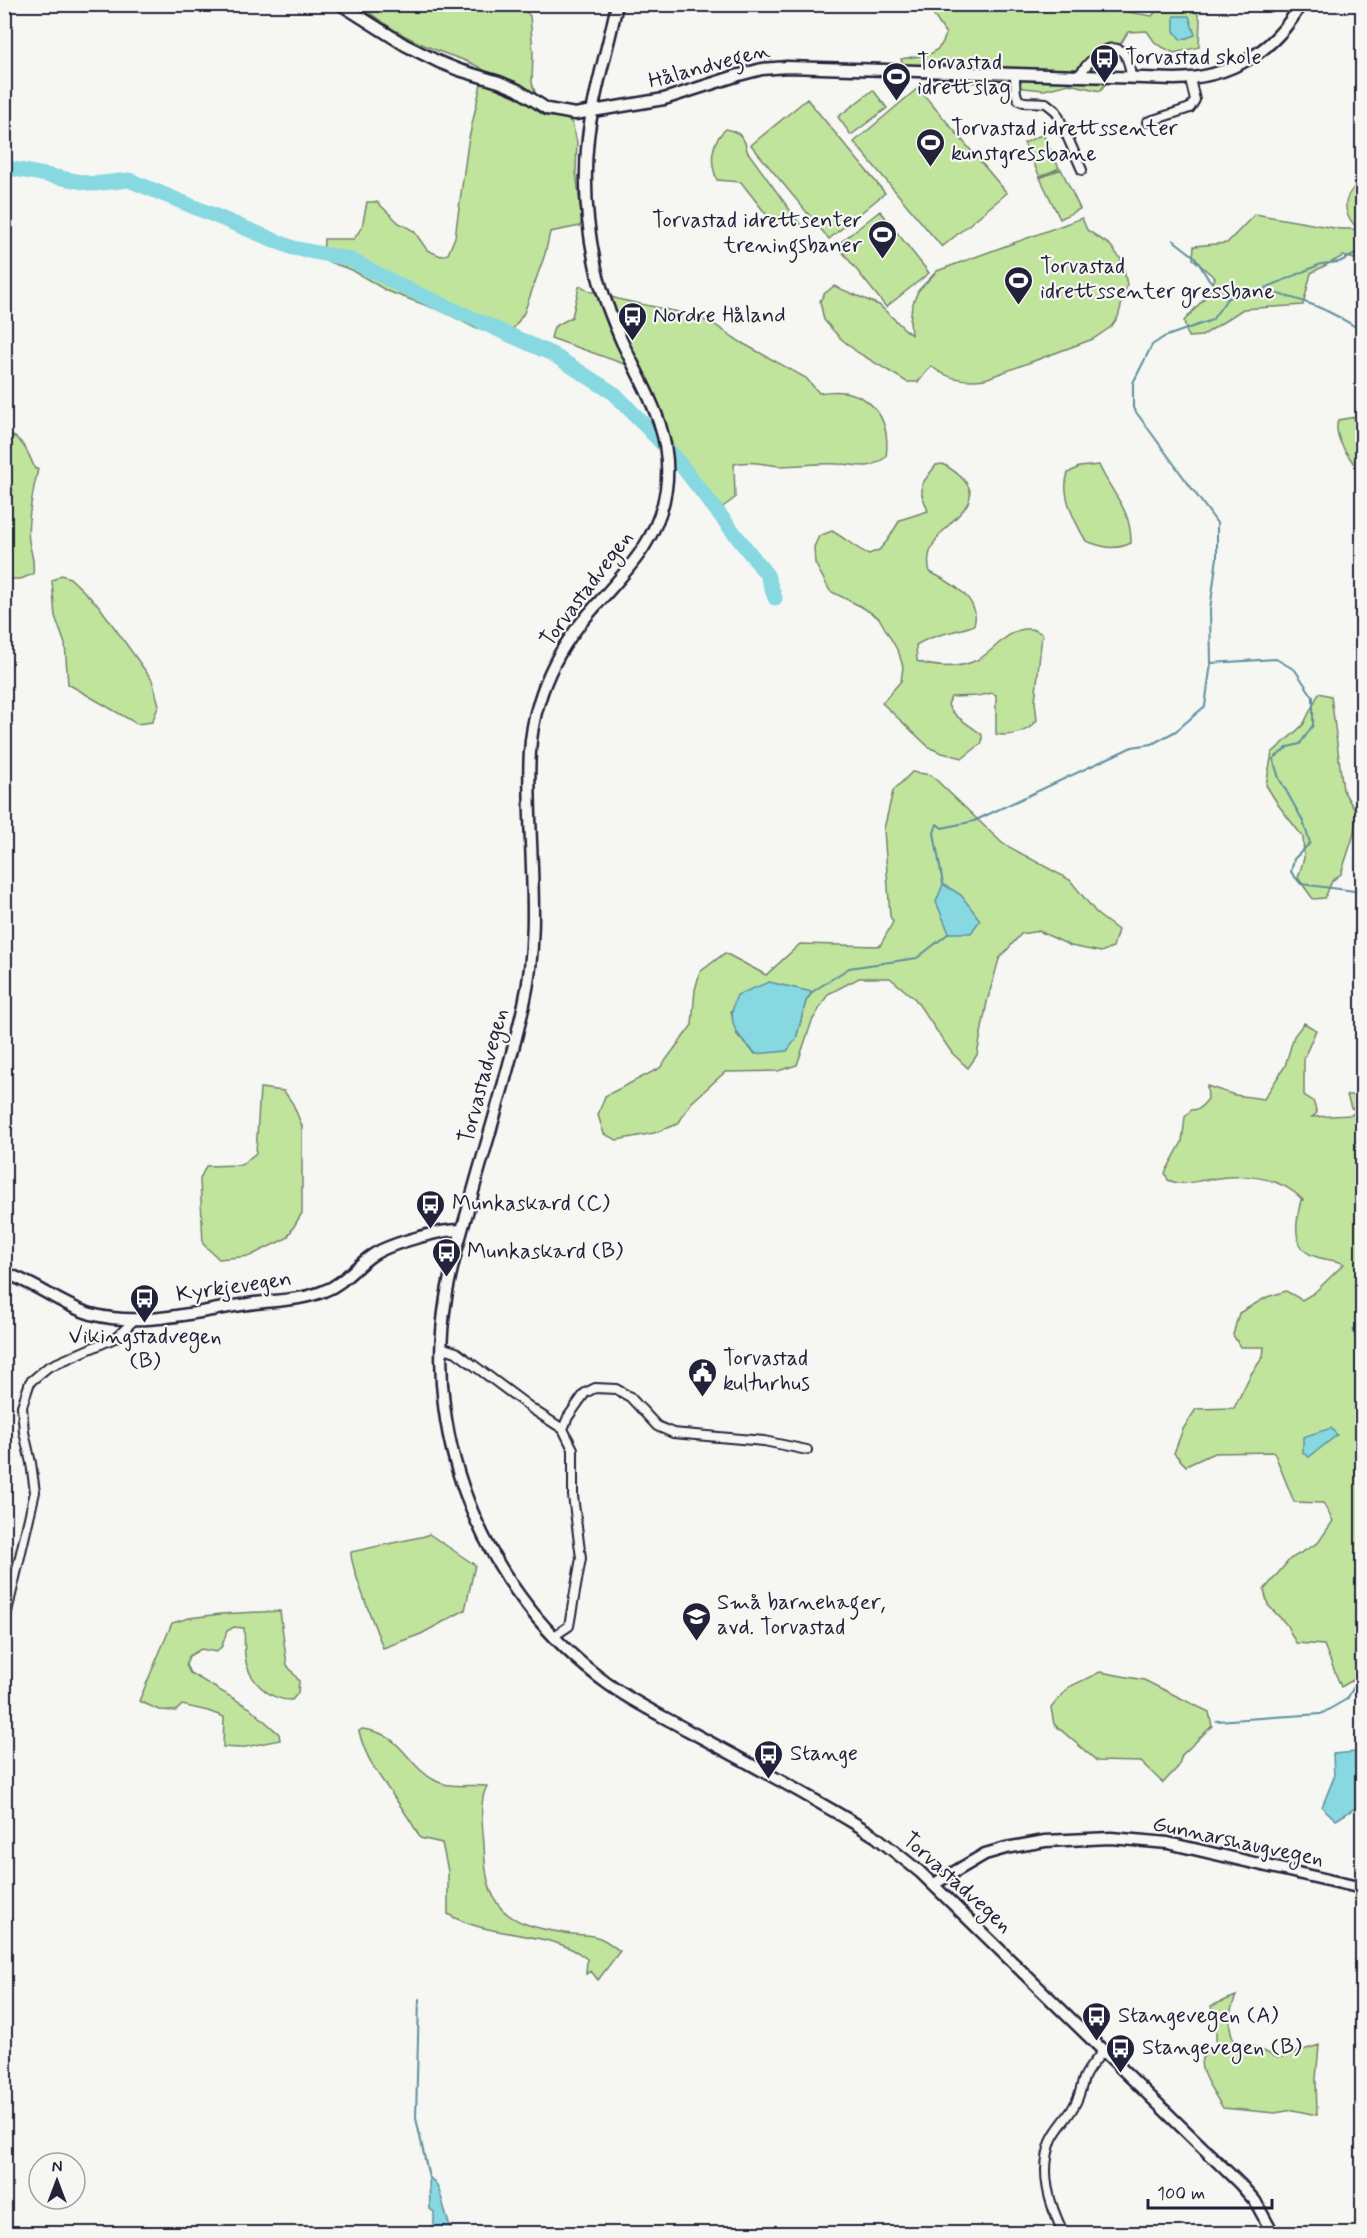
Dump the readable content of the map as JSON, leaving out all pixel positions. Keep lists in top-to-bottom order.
{
  "streets": {
    "main road": [
      "Hålandvegen",
      "Torvastadvegen",
      "Kyrkjevegen",
      "Gunnarshaugvegen"
    ]
  },
  "crossings": [
    ["Hålandvegen", "Torvastadvegen"],
    ["Torvastadvegen", "Kyrkjevegen"],
    ["Torvastadvegen", "Gunnarshaugvegen"]
  ],
  "places": {
    "bus stop": [
      "Torvastad skole",
      "Nordre Håland",
      "Munkaskard (C)",
      "Munkaskard (B)",
      "Vikingstadvegen (B)",
      "Stange",
      "Stangevegen (A)",
      "Stangevegen (B)"
    ],
    "sports": [
      "Torvastad idrettslag",
      "Torvastad idrettssenter kunstgressbane",
      "Torvastad idrettsenter treningsbaner",
      "Torvastad idrettssenter gressbane"
    ],
    "public building": ["Torvastad kulturhus"],
    "school or university": ["Små barnehager, avd. Torvastad"]
  },
  "scale_bar": "100 m",
  "north": "top"
}
